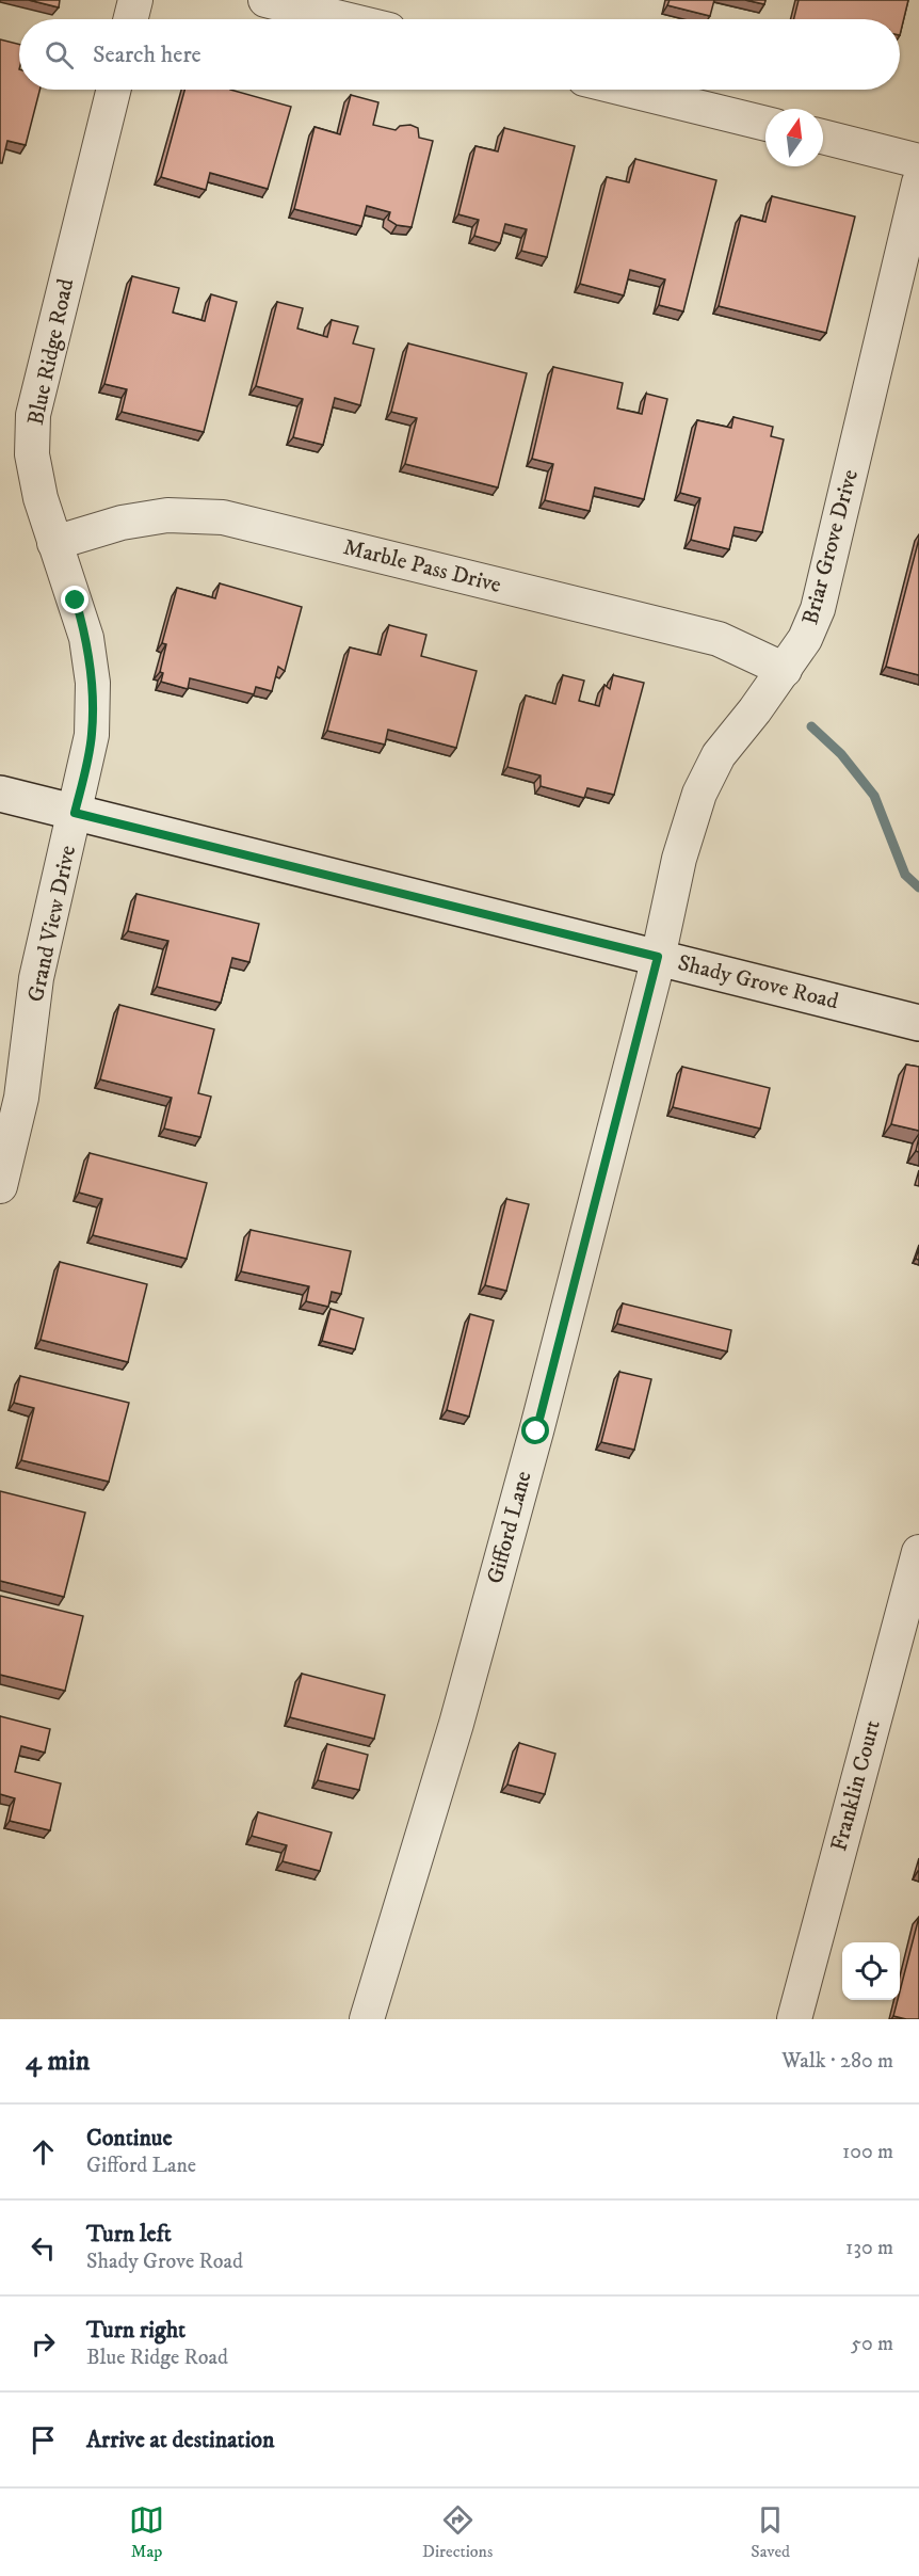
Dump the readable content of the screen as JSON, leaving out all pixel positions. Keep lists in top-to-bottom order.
{
  "streets": {
    "street": [
      "Blue Ridge Road",
      "Briar Grove Drive",
      "Marble Pass Drive",
      "Grand View Drive",
      "Shady Grove Road",
      "Gifford Lane",
      "Franklin Court"
    ]
  },
  "crossings": [
    ["Blue Ridge Road", "Marble Pass Drive"],
    ["Blue Ridge Road", "Grand View Drive"],
    ["Blue Ridge Road", "Shady Grove Road"],
    ["Briar Grove Drive", "Marble Pass Drive"],
    ["Briar Grove Drive", "Shady Grove Road"],
    ["Briar Grove Drive", "Gifford Lane"],
    ["Grand View Drive", "Shady Grove Road"],
    ["Shady Grove Road", "Gifford Lane"]
  ],
  "north": "top",
  "page": {
    "search": "Search here",
    "heading": ["4 min", "Walk · 280 m"],
    "list": [
      ["Continue", "Gifford Lane", "100 m"],
      ["Turn left", "Shady Grove Road", "130 m"],
      ["Turn right", "Blue Ridge Road", "50 m"],
      "Arrive at destination"
    ],
    "nav": ["Map", "Directions", "Saved"]
  }
}
